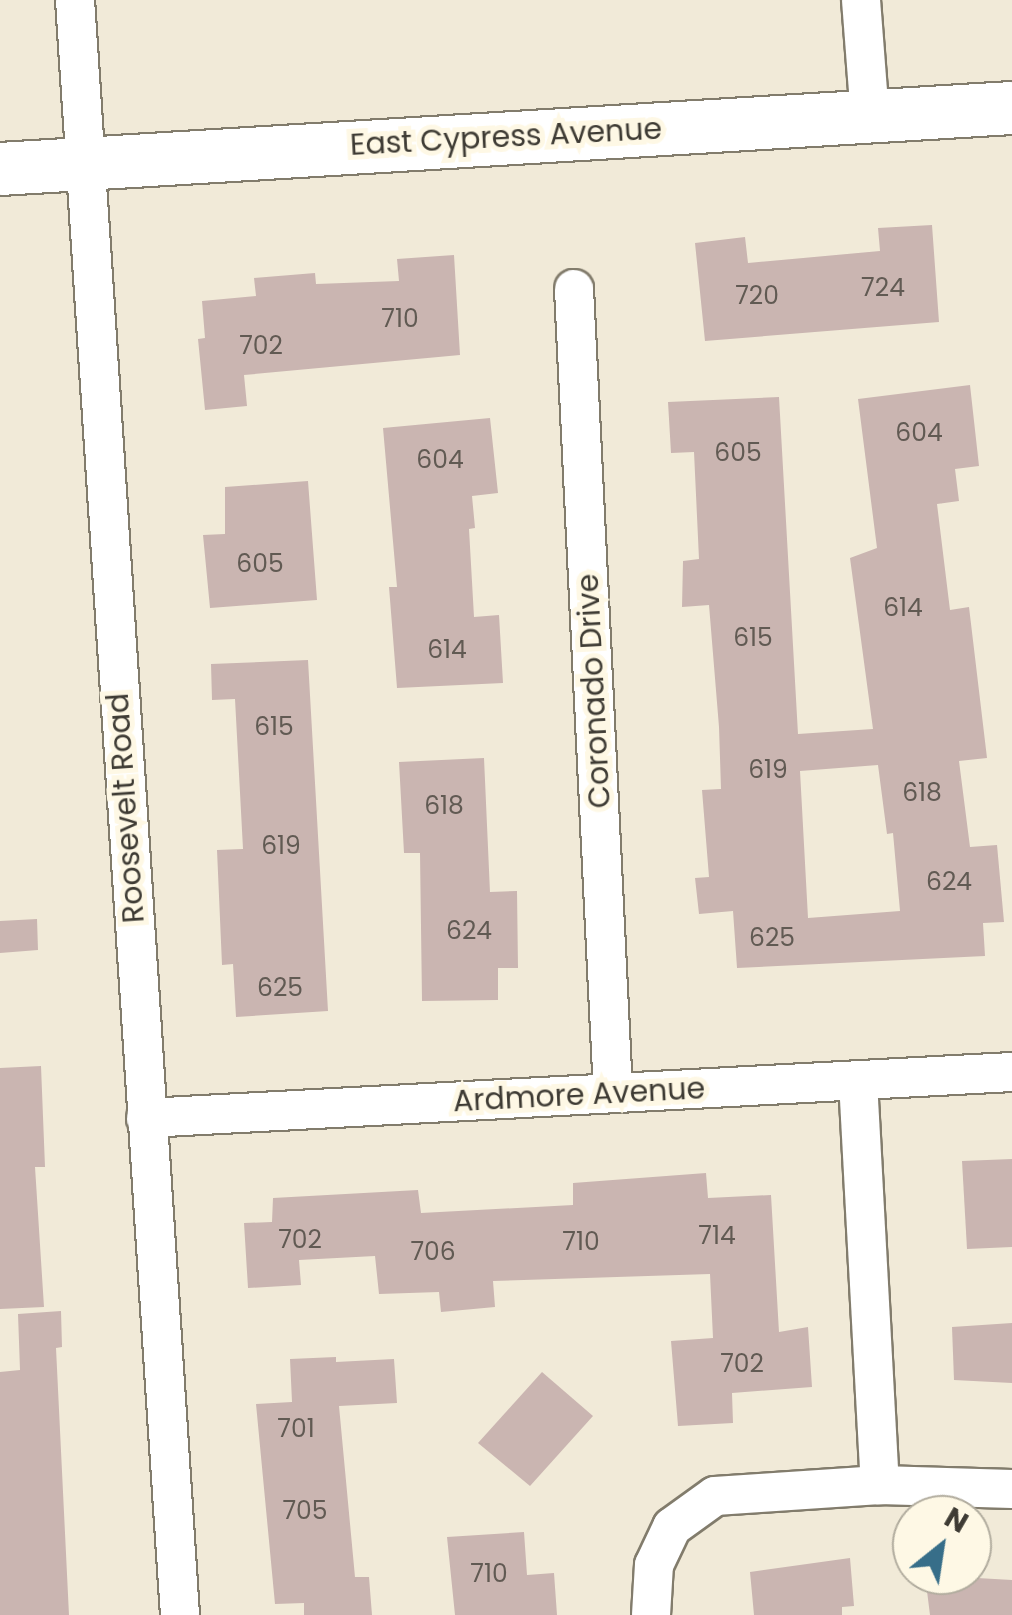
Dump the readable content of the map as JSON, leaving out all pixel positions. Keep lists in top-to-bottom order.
{
  "streets": {
    "main road": ["East Cypress Avenue"],
    "street": ["Coronado Drive", "Roosevelt Road", "Ardmore Avenue"]
  },
  "crossings": [
    ["East Cypress Avenue", "Roosevelt Road"],
    ["Coronado Drive", "Ardmore Avenue"],
    ["Roosevelt Road", "Ardmore Avenue"]
  ],
  "house_numbers": [
    "724",
    "720",
    "710",
    "702",
    "604",
    "605",
    "604",
    "605",
    "614",
    "615",
    "614",
    "615",
    "619",
    "618",
    "618",
    "619",
    "624",
    "624",
    "625",
    "625",
    "714",
    "702",
    "710",
    "706",
    "702",
    "701",
    "705",
    "710"
  ],
  "north": "top right"
}
